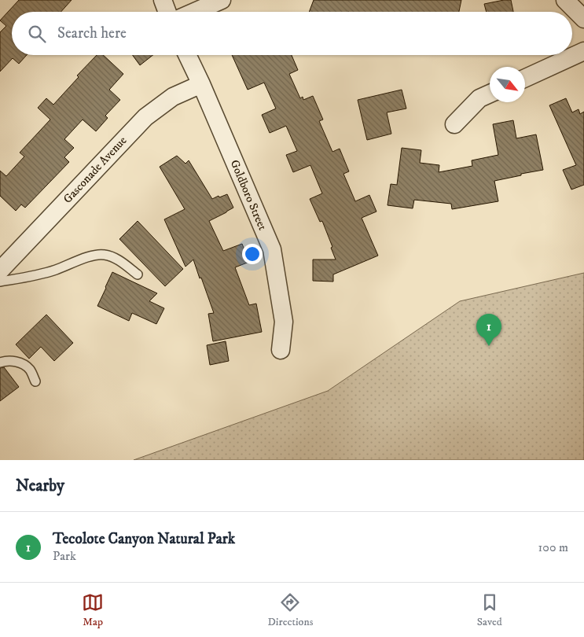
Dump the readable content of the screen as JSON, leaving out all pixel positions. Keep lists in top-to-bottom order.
{
  "streets": {
    "street": ["Gasconade Avenue", "Goldboro Street"]
  },
  "crossings": [
    ["Gasconade Avenue", "Goldboro Street"]
  ],
  "north": "bottom right",
  "page": {
    "search": "Search here",
    "pins": "1",
    "heading": "Nearby",
    "list": [
      {
        "mark": "1",
        "name": "Tecolote Canyon Natural Park",
        "note": "Park",
        "value": "100 m"
      }
    ],
    "nav": ["Map", "Directions", "Saved"]
  }
}
